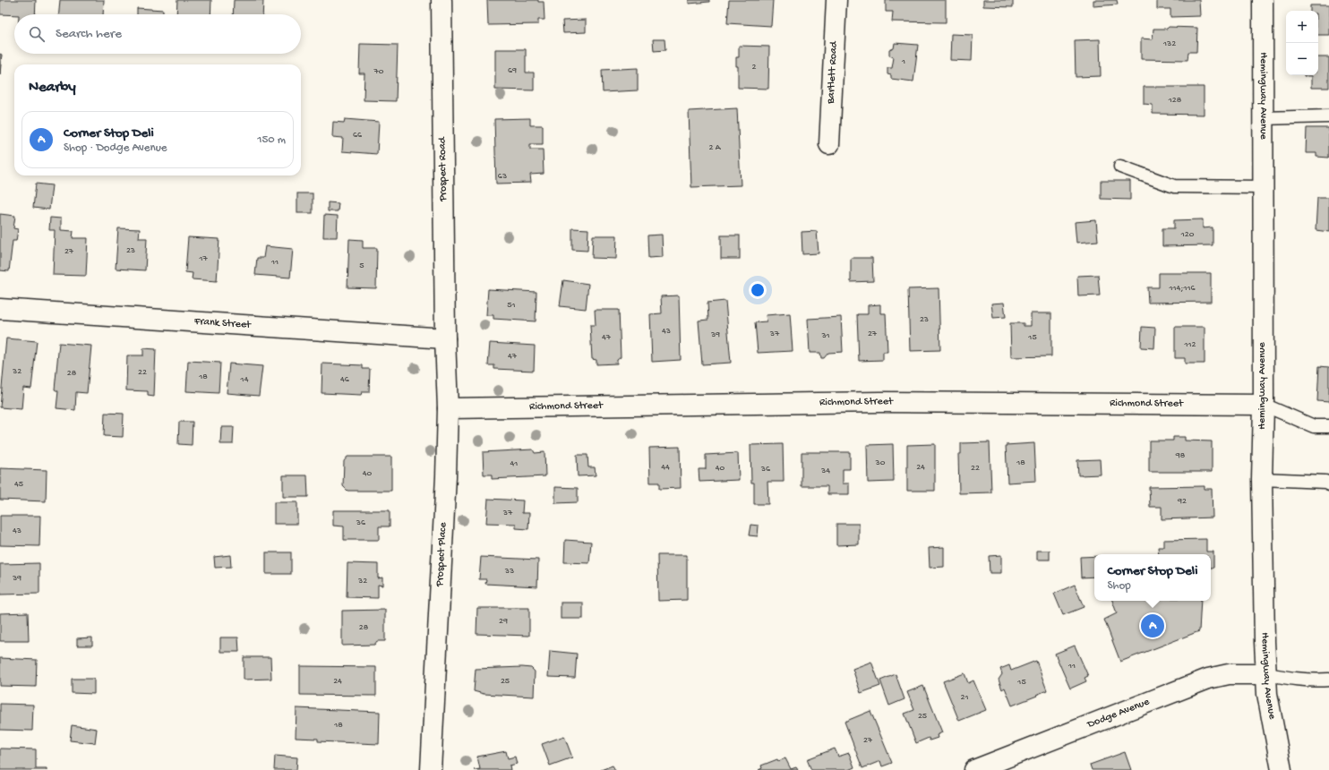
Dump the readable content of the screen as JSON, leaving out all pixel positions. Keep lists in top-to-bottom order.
{
  "streets": {
    "street": [
      "Bartlett Road",
      "Hemingway Avenue",
      "Prospect Road",
      "Frank Street",
      "Richmond Street",
      "Prospect Place",
      "Dodge Avenue"
    ]
  },
  "crossings": [
    ["Hemingway Avenue", "Richmond Street"],
    ["Hemingway Avenue", "Dodge Avenue"],
    ["Prospect Road", "Frank Street"],
    ["Prospect Road", "Prospect Place"],
    ["Frank Street", "Prospect Place"],
    ["Richmond Street", "Prospect Place"]
  ],
  "house_numbers": [
    "132",
    "1",
    "2",
    "69",
    "70",
    "128",
    "66",
    "2 A",
    "63",
    "120",
    "23",
    "27",
    "17",
    "11",
    "5",
    "114;116",
    "51",
    "23",
    "43",
    "37",
    "27",
    "39",
    "31",
    "47",
    "15",
    "112",
    "47",
    "32",
    "22",
    "28",
    "18",
    "14",
    "46",
    "98",
    "30",
    "18",
    "41",
    "44",
    "24",
    "40",
    "22",
    "36",
    "34",
    "40",
    "45",
    "92",
    "37",
    "36",
    "43",
    "33",
    "39",
    "32",
    "29",
    "28",
    "11",
    "24",
    "25",
    "15",
    "21",
    "25",
    "18",
    "27"
  ],
  "page": {
    "map_buttons": ["+", "−"],
    "search": "Search here",
    "heading": "Nearby",
    "list": [
      {
        "mark": "A",
        "name": "Corner Stop Deli",
        "note": "Shop · Dodge Avenue",
        "value": "150 m"
      }
    ],
    "popup": ["Corner Stop Deli", "Shop"],
    "pins": "A"
  }
}
